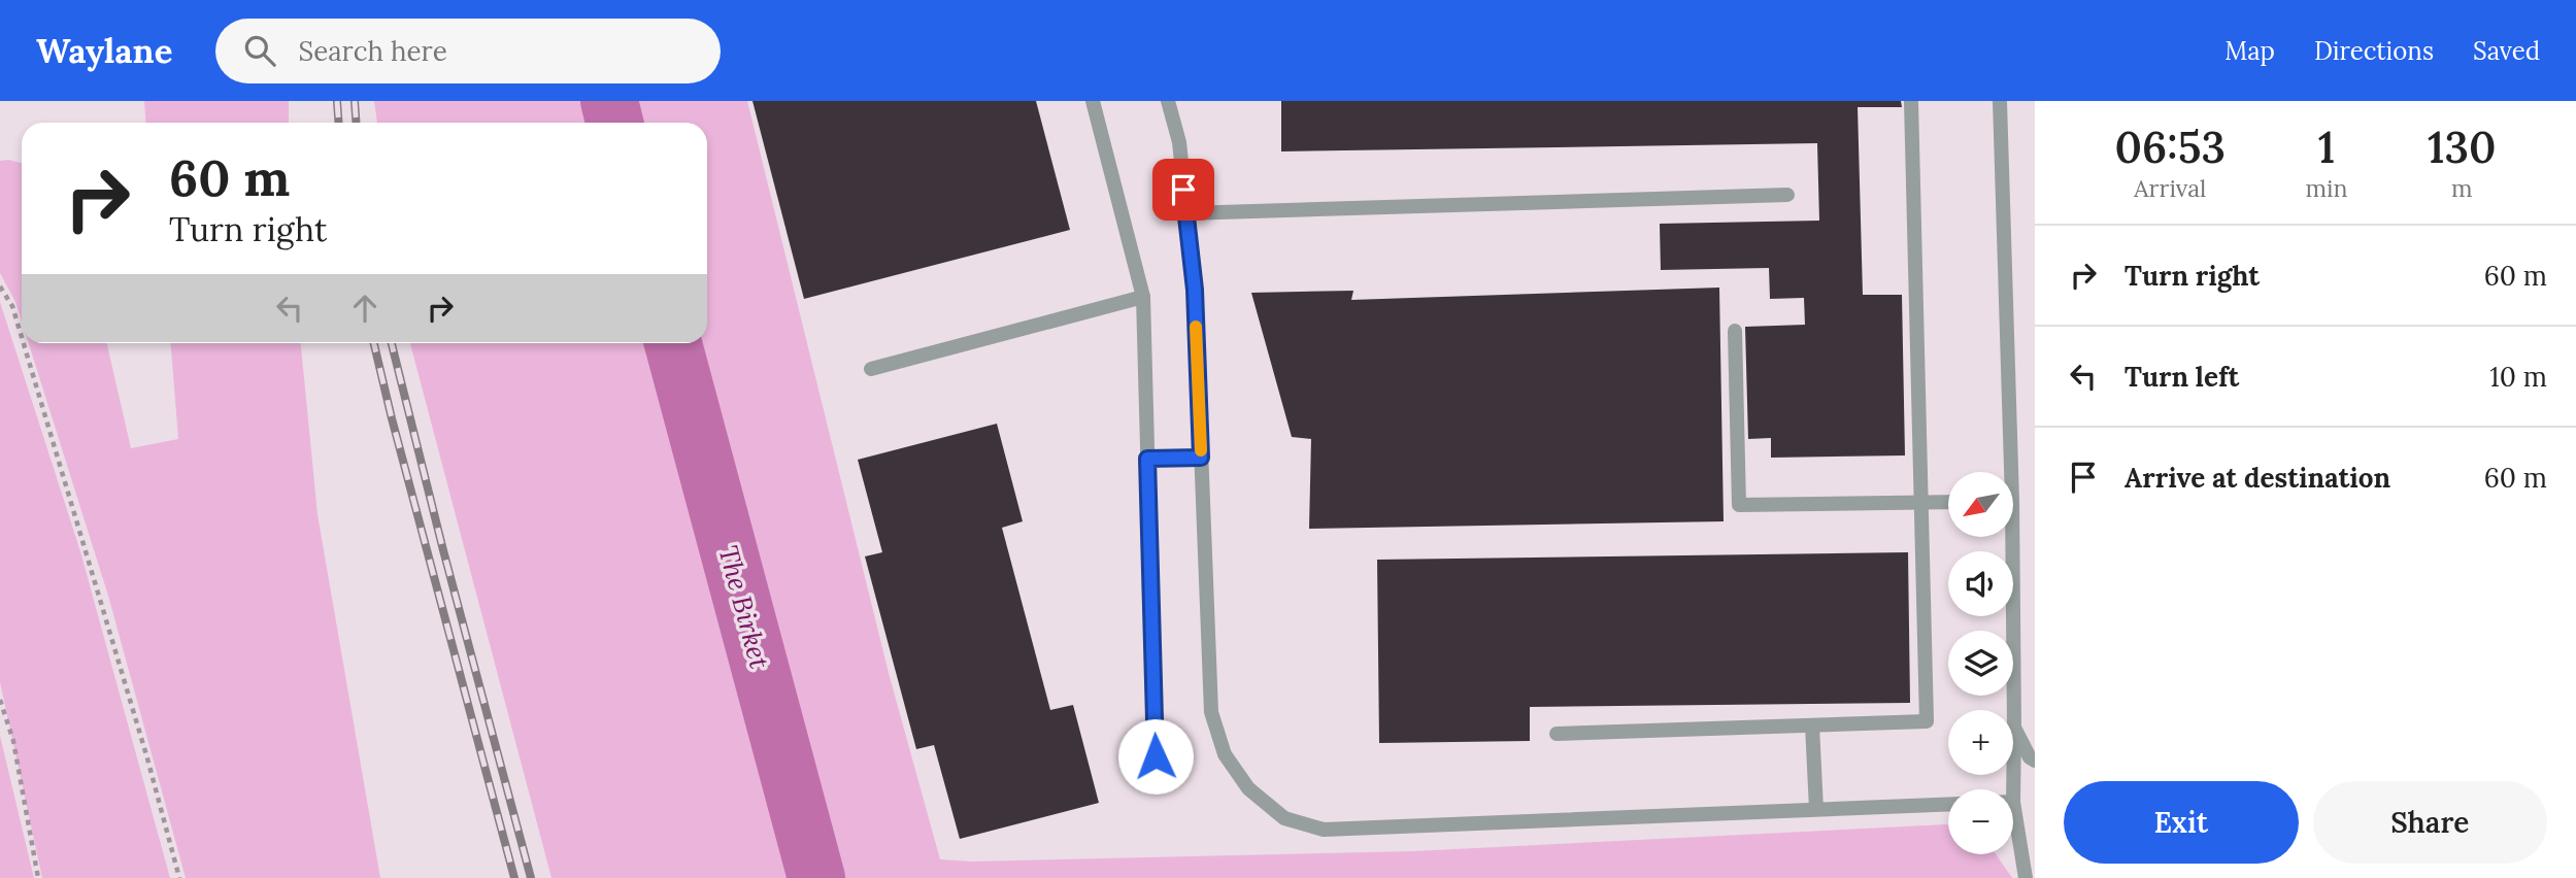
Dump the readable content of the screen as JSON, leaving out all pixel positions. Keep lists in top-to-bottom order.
{
  "water": ["The Birket"],
  "north": "bottom left",
  "page": {
    "header": "Waylane",
    "search": "Search here",
    "nav": ["Map", "Directions", "Saved"],
    "eta": [
      "06:53",
      "Arrival",
      "1",
      "min",
      "130",
      "m"
    ],
    "turn": ["60 m", "Turn right"],
    "list": [
      {
        "name": "Turn right",
        "value": "60 m"
      },
      {
        "name": "Turn left",
        "value": "10 m"
      },
      {
        "name": "Arrive at destination",
        "value": "60 m"
      }
    ],
    "map_buttons": ["+", "−"],
    "buttons": ["Exit", "Share"]
  }
}
